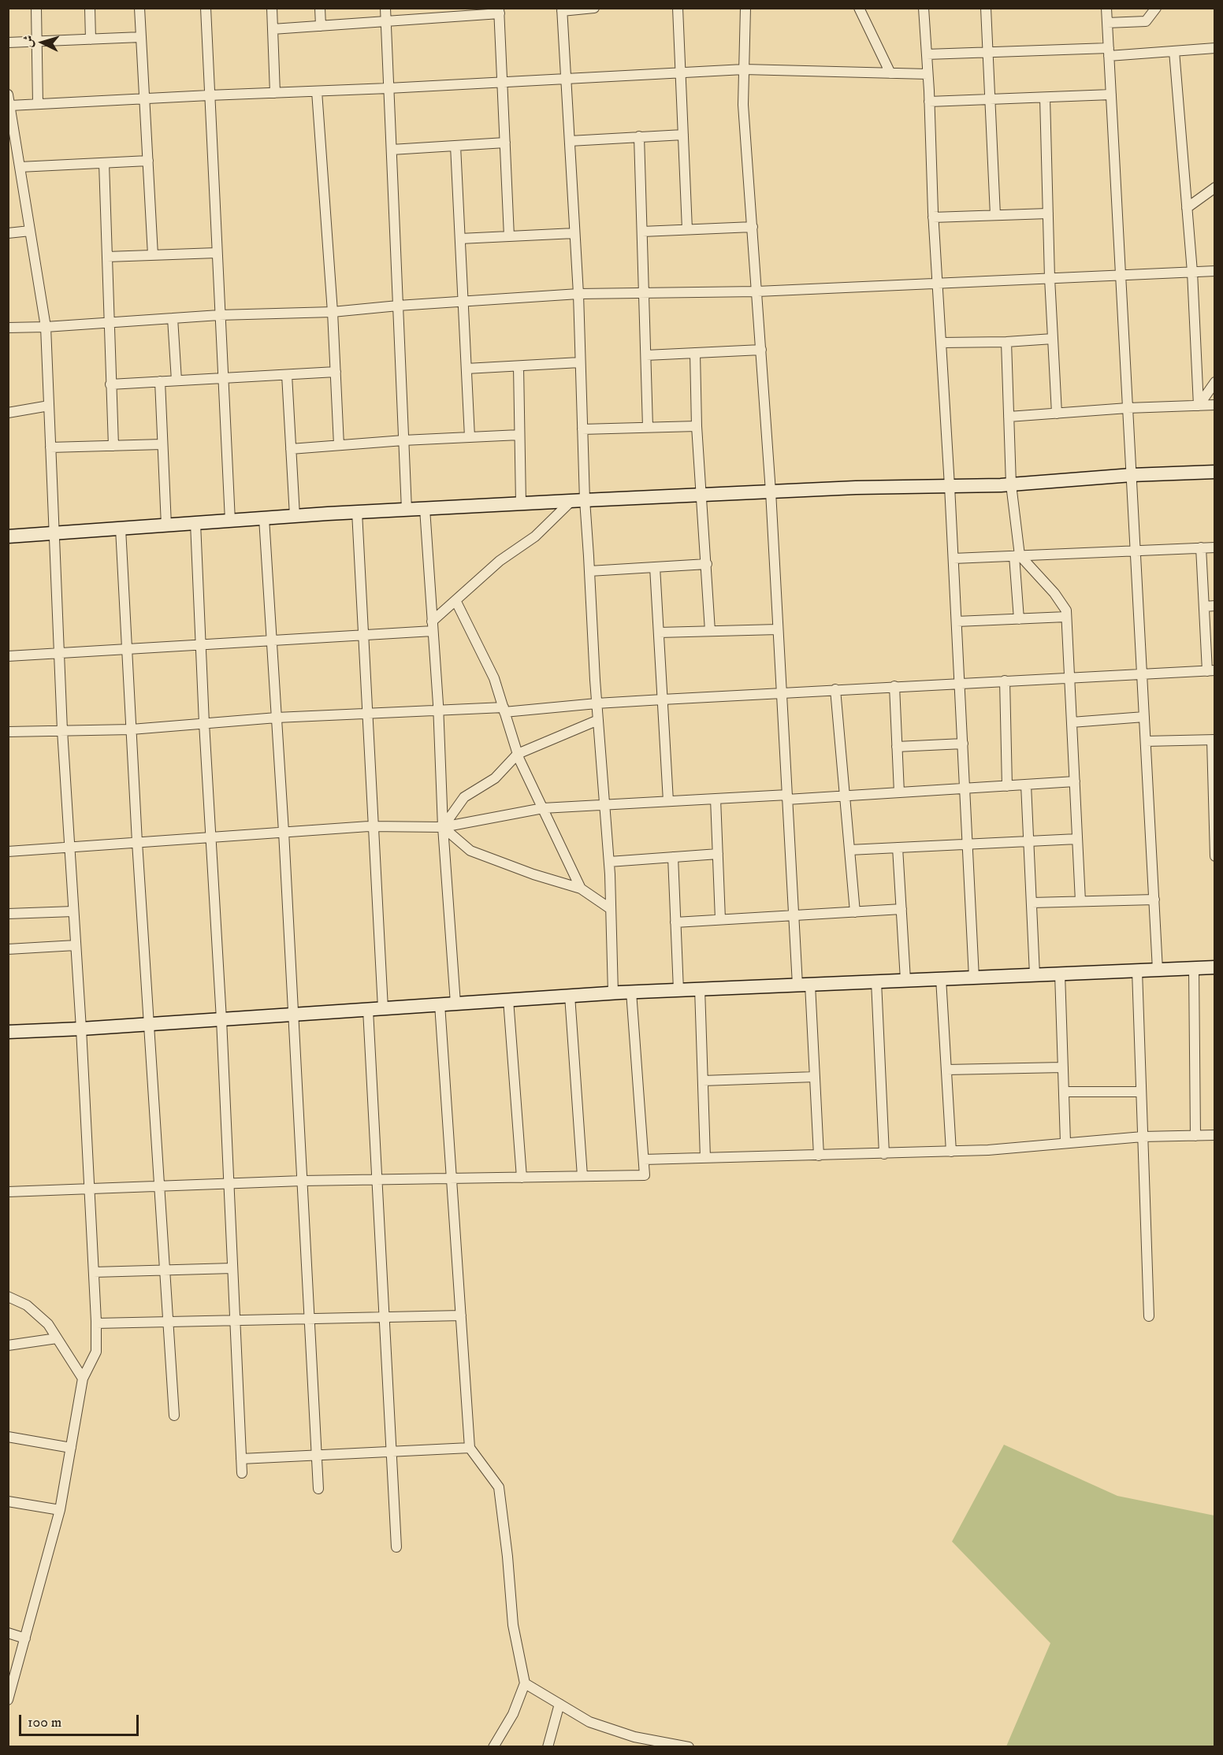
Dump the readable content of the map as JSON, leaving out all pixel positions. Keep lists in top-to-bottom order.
{
  "scale_bar": "100 m",
  "north": "left"
}
